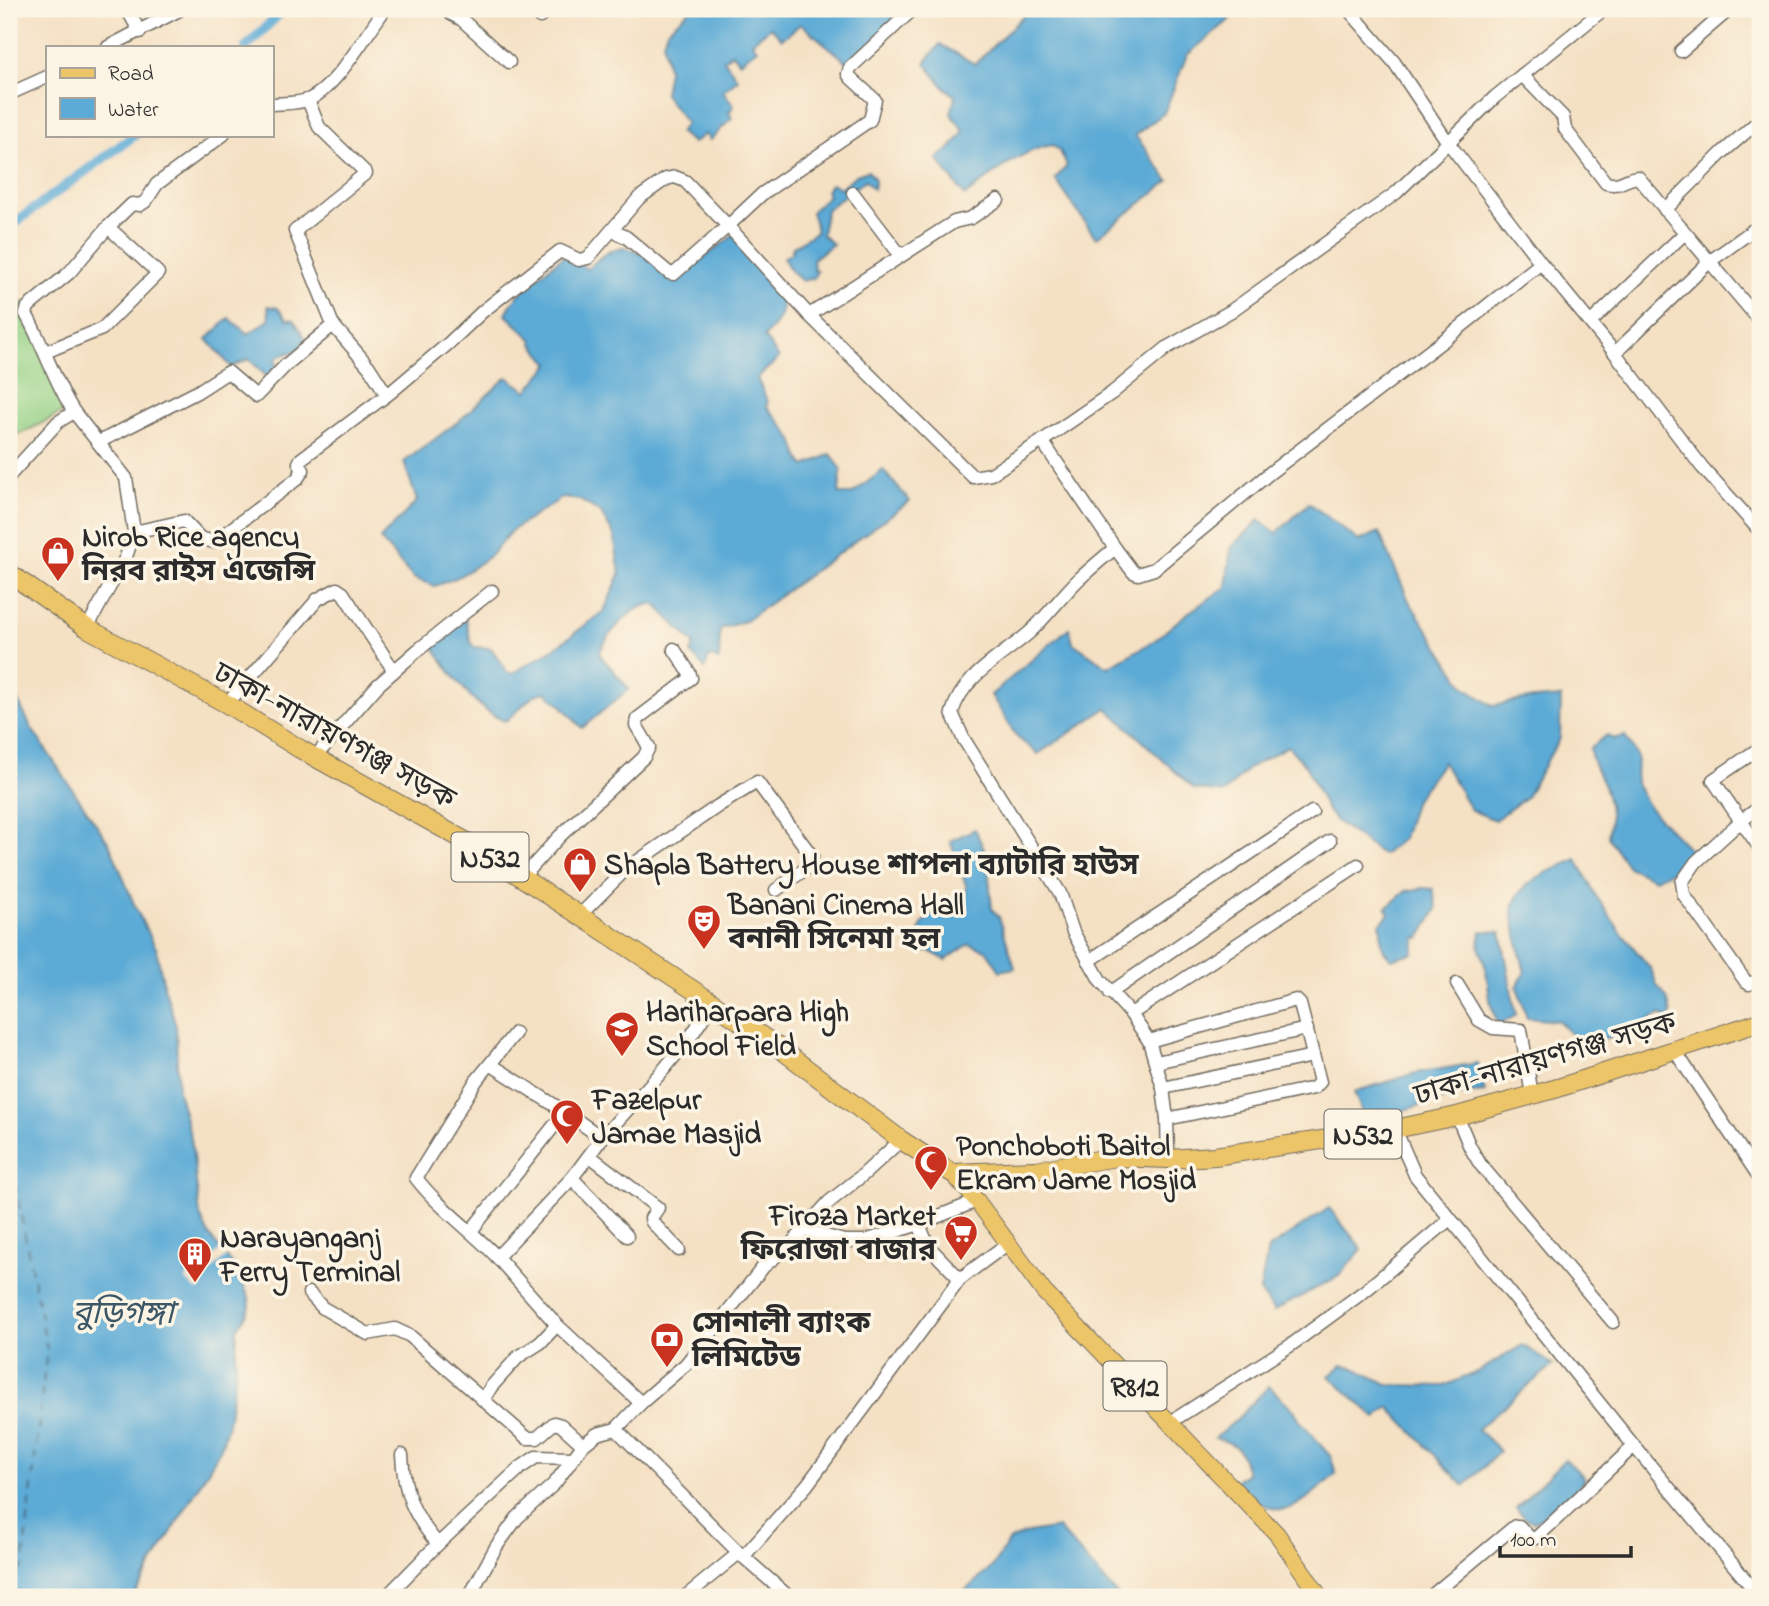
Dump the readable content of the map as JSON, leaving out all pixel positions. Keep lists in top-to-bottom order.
{
  "streets": {
    "highway": ["ঢাকা-নারায়ণগঞ্জ সড়ক", "N532"],
    "main road": ["R812"]
  },
  "crossings": [
    ["ঢাকা-নারায়ণগঞ্জ সড়ক", "R812"]
  ],
  "water": ["বুড়িগঙ্গা"],
  "places": {
    "shop": ["Nirob Rice agency নিরব রাইস এজেন্সি", "Shapla Battery House শাপলা ব্যাটারি হাউস"],
    "theatre": ["Banani Cinema Hall বনানী সিনেমা হল"],
    "school or university": ["Hariharpara High School Field"],
    "mosque": ["Fazelpur Jamae Masjid", "Ponchoboti Baitol Ekram Jame Mosjid"],
    "supermarket": ["Firoza Market ফিরোজা বাজার"],
    "building": ["Narayanganj Ferry Terminal"],
    "bank": ["সোনালী ব্যাংক লিমিটেড"]
  },
  "legend": ["Road", "Water"],
  "scale_bar": "100 m"
}
